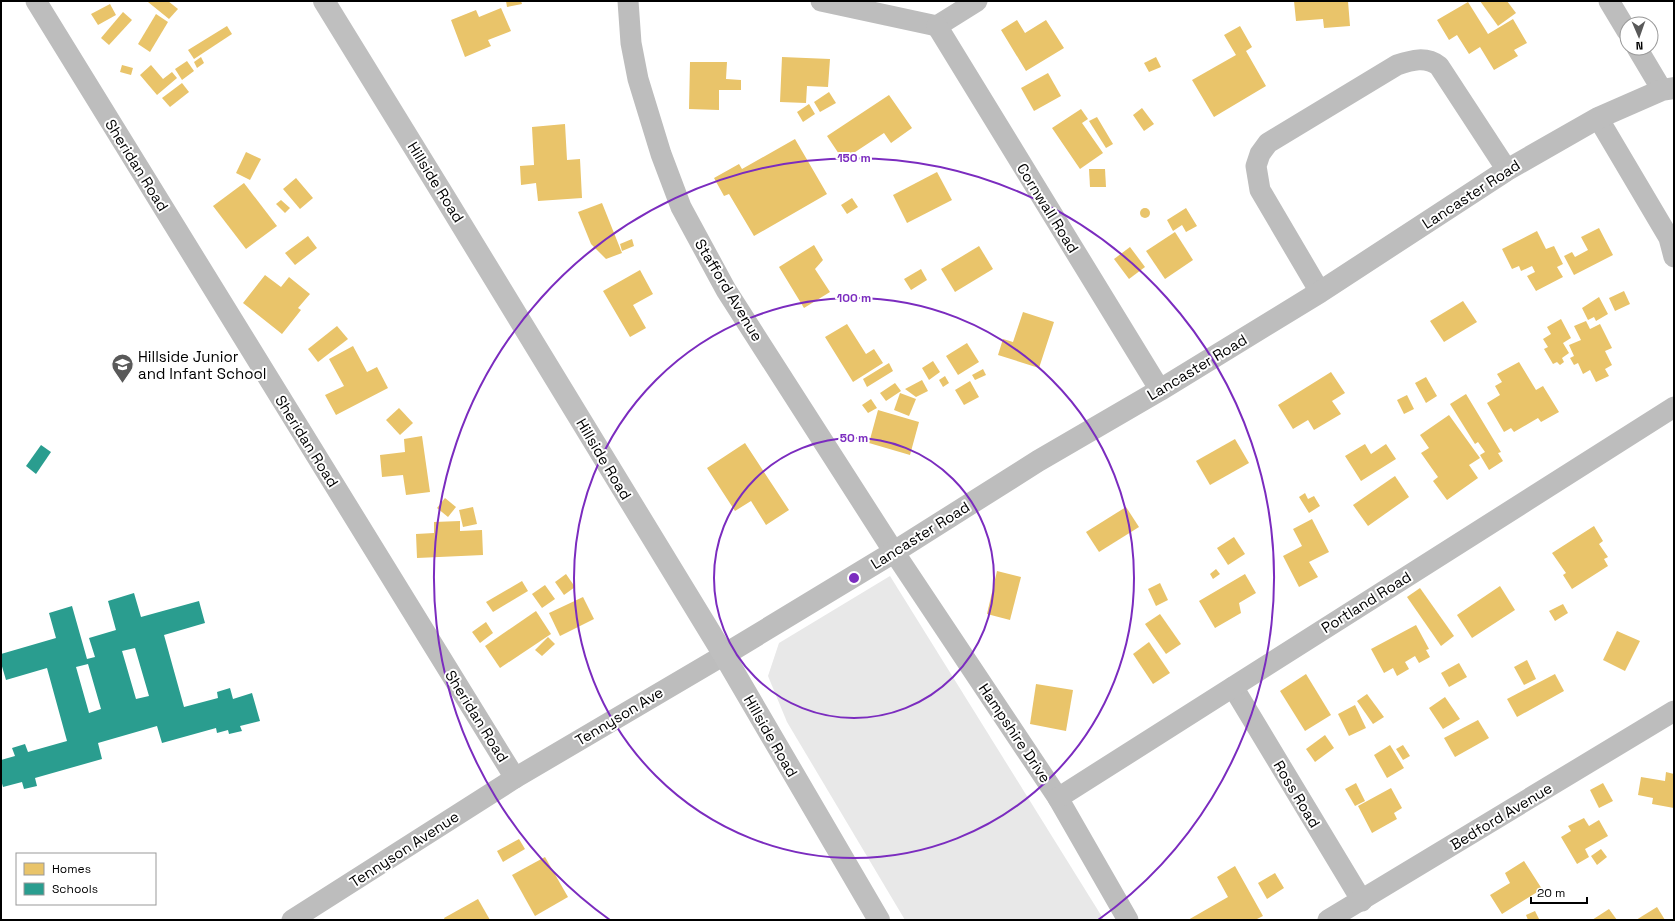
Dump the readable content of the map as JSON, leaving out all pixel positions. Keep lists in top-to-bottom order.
{
  "streets": {
    "main road": ["Hillside Road"],
    "street": [
      "Sheridan Road",
      "Lancaster Road",
      "Cornwall Road",
      "Stafford Avenue",
      "Portland Road",
      "Tennyson Ave",
      "Hampshire Drive",
      "Ross Road",
      "Bedford Avenue",
      "Tennyson Avenue"
    ]
  },
  "crossings": [
    ["Sheridan Road", "Tennyson Ave"],
    ["Sheridan Road", "Tennyson Avenue"],
    ["Hillside Road", "Lancaster Road"],
    ["Hillside Road", "Tennyson Ave"],
    ["Lancaster Road", "Cornwall Road"],
    ["Lancaster Road", "Stafford Avenue"],
    ["Lancaster Road", "Tennyson Ave"],
    ["Lancaster Road", "Hampshire Drive"],
    ["Stafford Avenue", "Hampshire Drive"],
    ["Portland Road", "Hampshire Drive"],
    ["Portland Road", "Ross Road"],
    ["Tennyson Ave", "Tennyson Avenue"],
    ["Ross Road", "Bedford Avenue"]
  ],
  "places": {
    "school or university": ["Hillside Junior and Infant School"]
  },
  "legend": ["Homes", "Schools"],
  "scale_bar": "20 m",
  "north": "bottom",
  "rings": ["150 m", "100 m", "50 m"]
}
